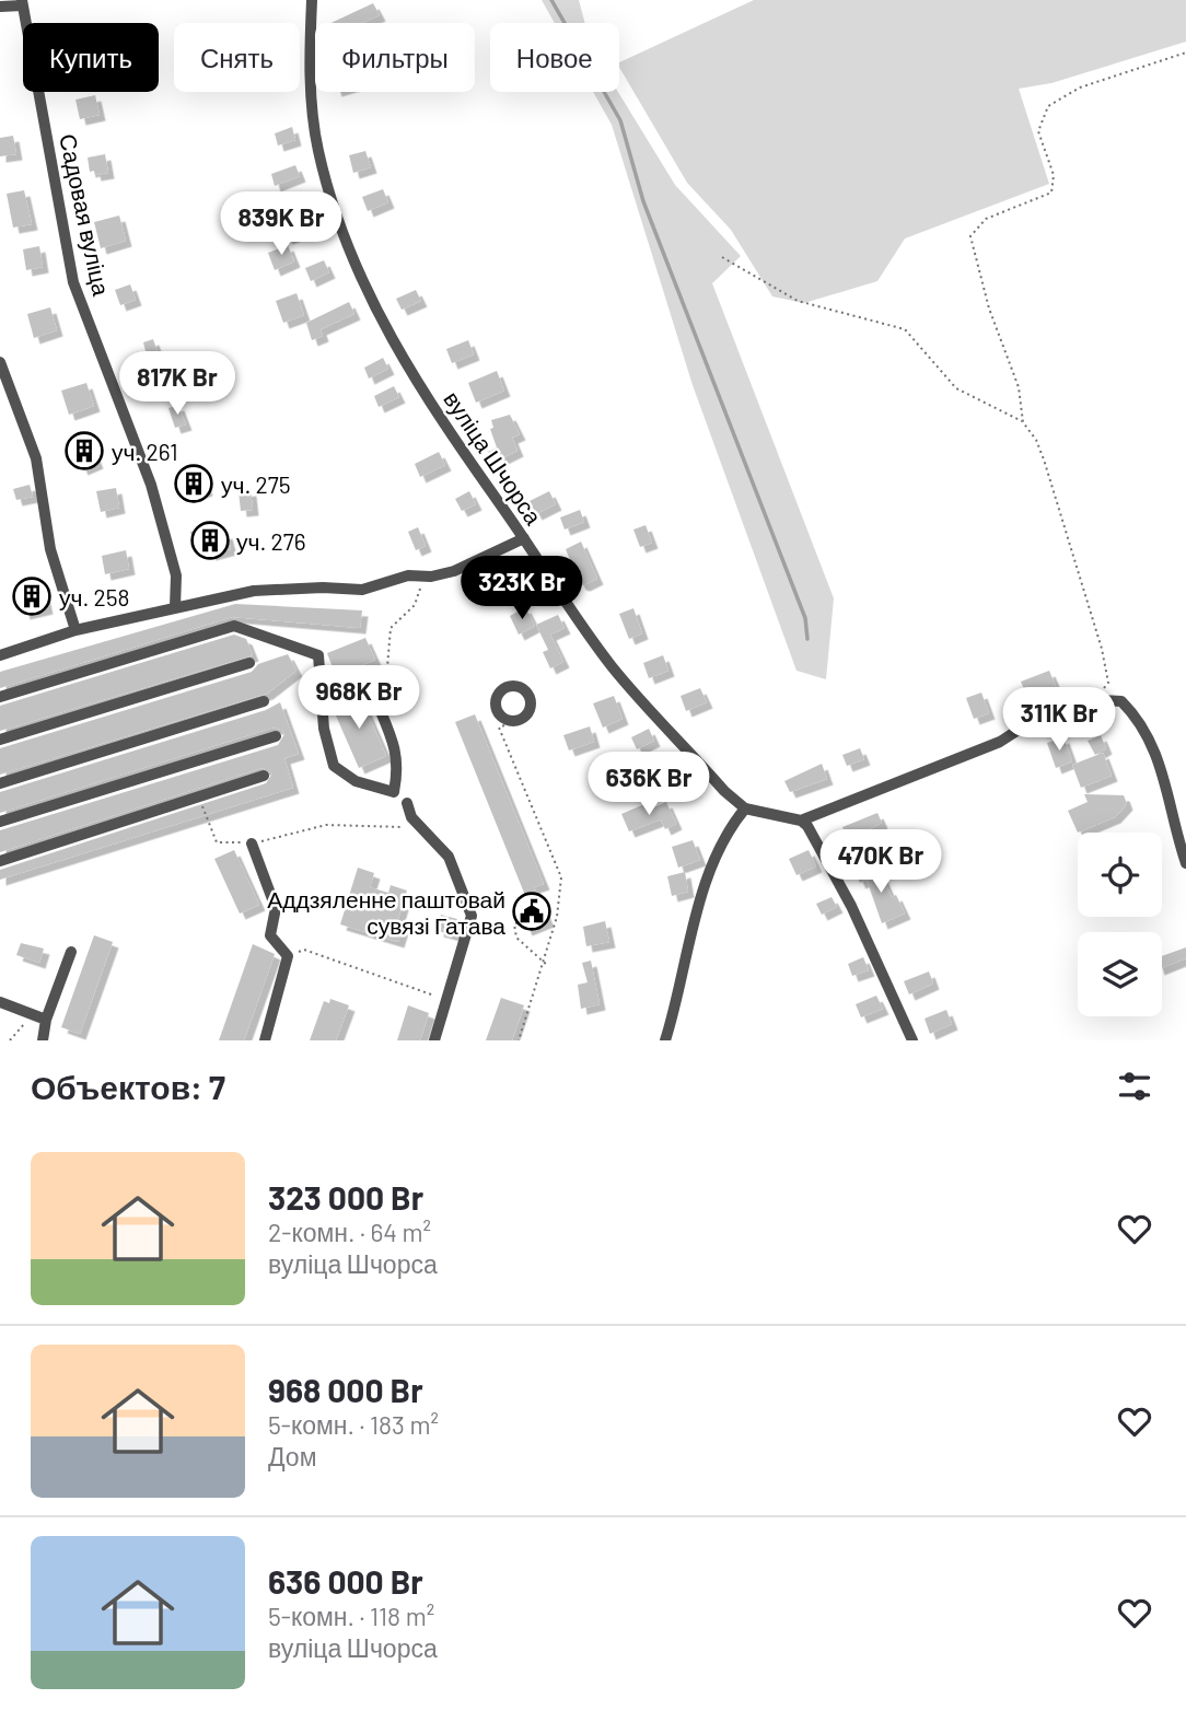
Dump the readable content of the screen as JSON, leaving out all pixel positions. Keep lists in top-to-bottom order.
{
  "streets": {
    "street": ["Садовая вуліца", "вуліца Шчорса"]
  },
  "places": {
    "building": [
      "уч. 261",
      "уч. 275",
      "уч. 276",
      "уч. 258"
    ],
    "public building": ["Аддзяленне паштовай сувязі Гатава"]
  },
  "page": {
    "chip": [
      "Купить",
      "Снять",
      "Фильтры",
      "Новое"
    ],
    "price": [
      "839K Br",
      "817K Br",
      "323K Br",
      "968K Br",
      "311K Br",
      "636K Br",
      "470K Br"
    ],
    "heading": "Объектов: 7",
    "list": [
      {
        "name": "323 000 Br",
        "note": "2-комн. · 64 m² · вуліца Шчорса"
      },
      {
        "name": "968 000 Br",
        "note": "5-комн. · 183 m² · Дом"
      },
      {
        "name": "636 000 Br",
        "note": "5-комн. · 118 m² · вуліца Шчорса"
      }
    ]
  }
}
